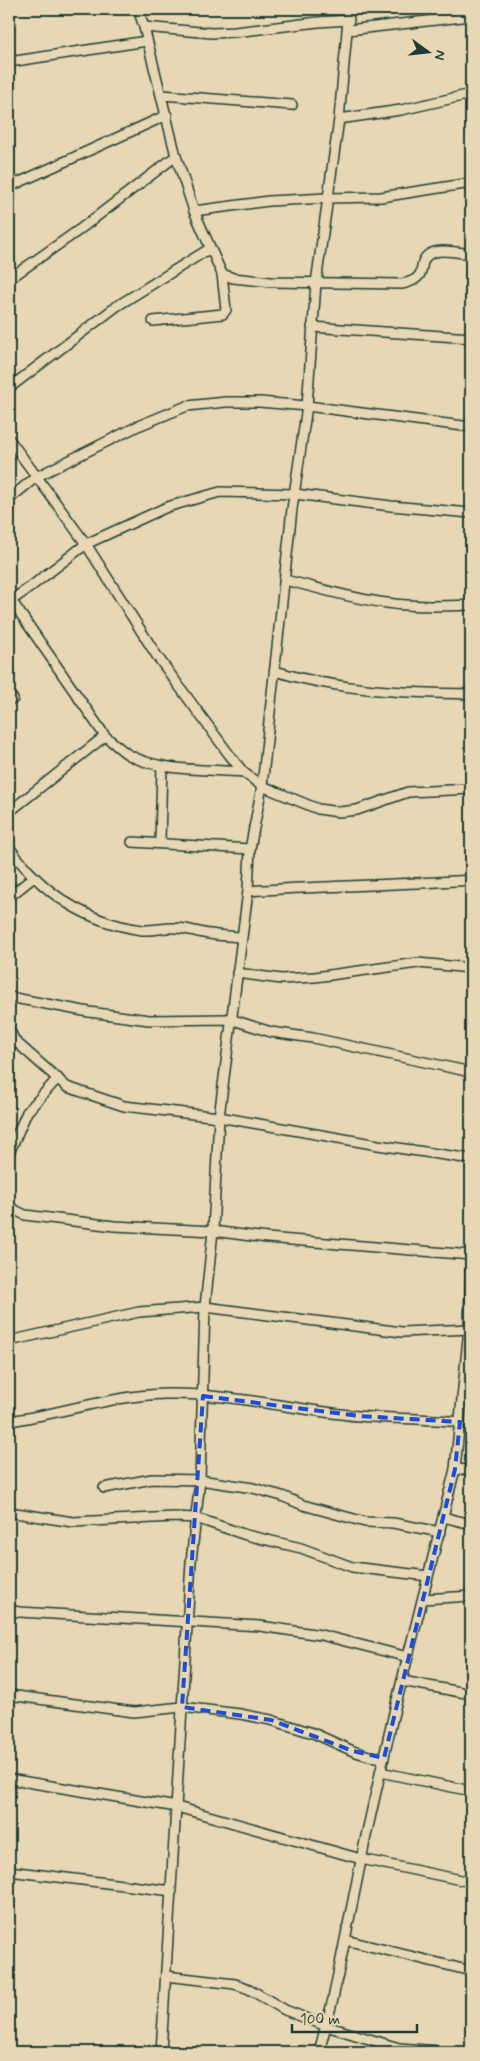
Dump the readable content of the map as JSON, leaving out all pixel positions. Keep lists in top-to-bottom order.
{
  "scale_bar": "100 m",
  "north": "right"
}
